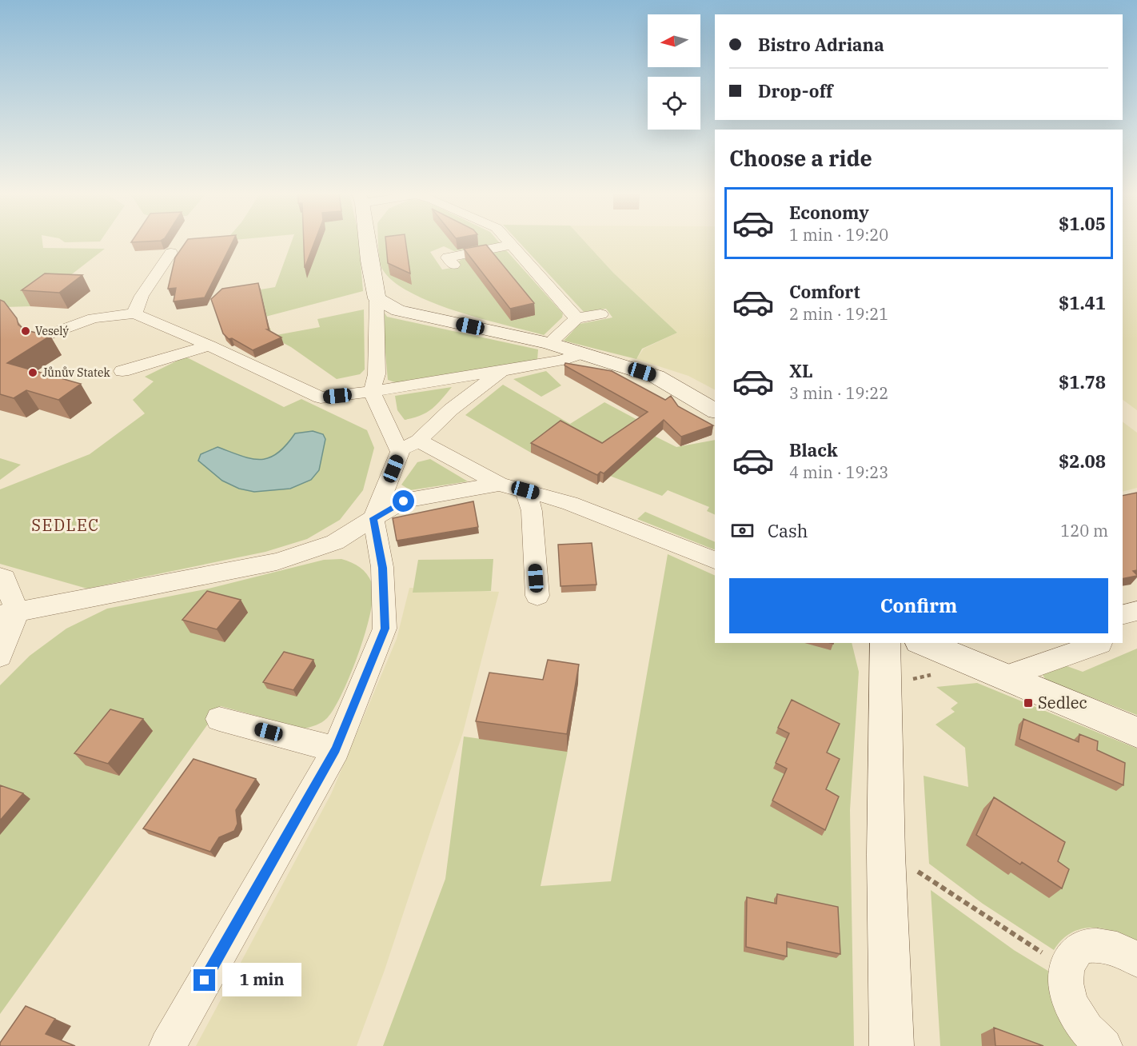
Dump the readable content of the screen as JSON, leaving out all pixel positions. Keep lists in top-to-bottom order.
{
  "districts": ["SEDLEC"],
  "places": {
    "other": ["Veselý", "Jůnův Statek"],
    "transit": ["Sedlec"]
  },
  "north": "left",
  "page": {
    "banner": ["Bistro Adriana", "Drop-off"],
    "heading": "Choose a ride",
    "list": [
      {
        "name": "Economy",
        "note": "1 min · 19:20",
        "value": "$1.05"
      },
      {
        "name": "Comfort",
        "note": "2 min · 19:21",
        "value": "$1.41"
      },
      {
        "name": "XL",
        "note": "3 min · 19:22",
        "value": "$1.78"
      },
      {
        "name": "Black",
        "note": "4 min · 19:23",
        "value": "$2.08"
      }
    ],
    "pay": ["Cash", "120 m"],
    "buttons": "Confirm",
    "bubble": "1 min"
  }
}
